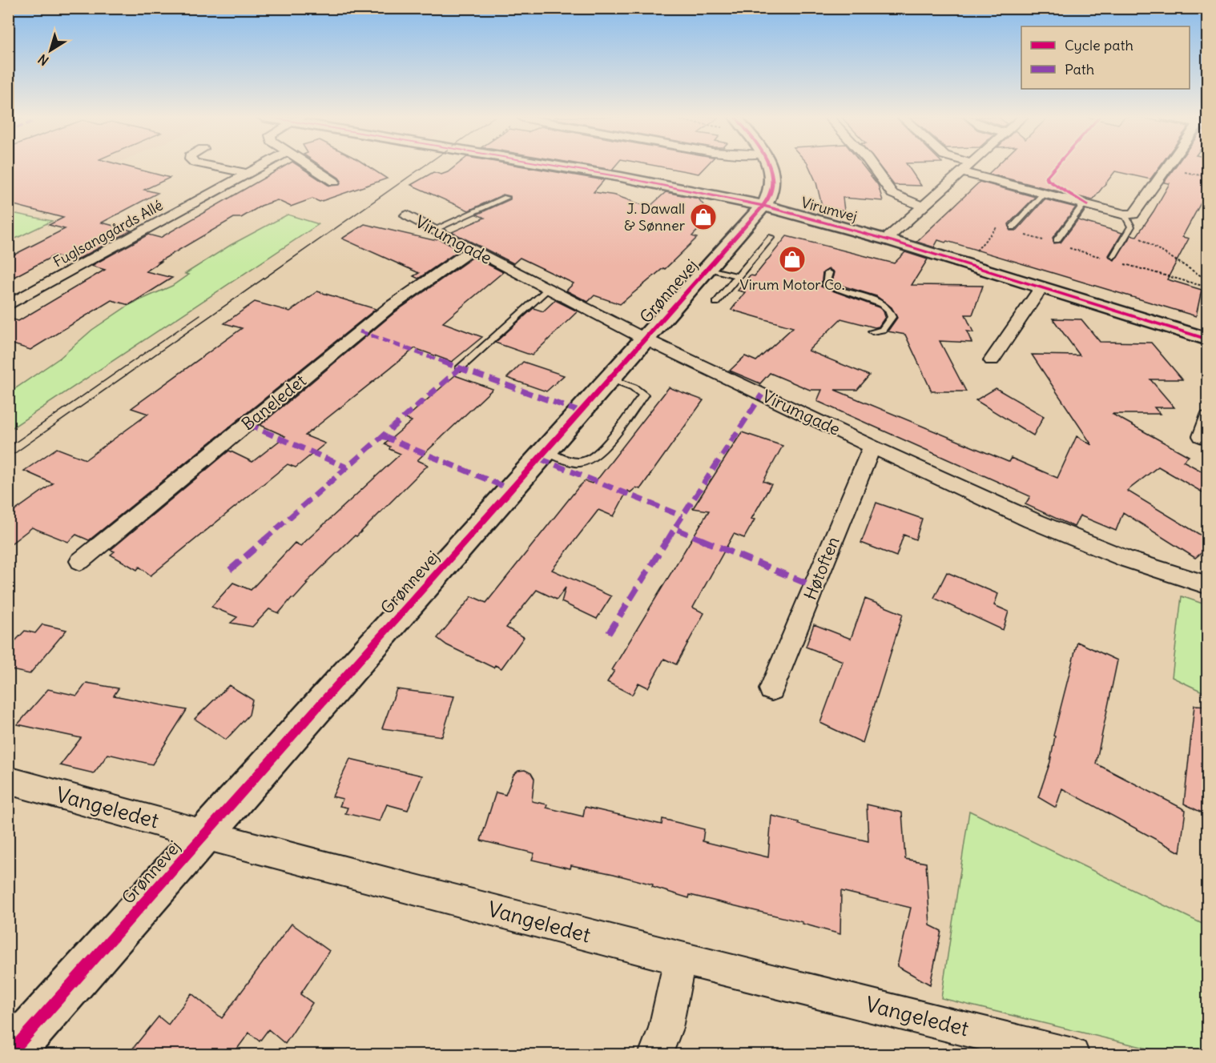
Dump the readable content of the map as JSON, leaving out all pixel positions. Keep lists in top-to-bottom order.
{
  "streets": {
    "street": [
      "Virumvej",
      "Fuglsanggårds Allé",
      "Virumgade",
      "Grønnevej",
      "Baneledet",
      "Høtoften",
      "Vangeledet"
    ]
  },
  "crossings": [
    ["Virumvej", "Grønnevej"],
    ["Virumgade", "Grønnevej"],
    ["Virumgade", "Baneledet"],
    ["Virumgade", "Høtoften"],
    ["Grønnevej", "Vangeledet"]
  ],
  "places": {
    "shop": ["J. Dawall & Sønner", "Virum Motor Co."]
  },
  "legend": ["Cycle path", "Path"],
  "north": "bottom left"
}
